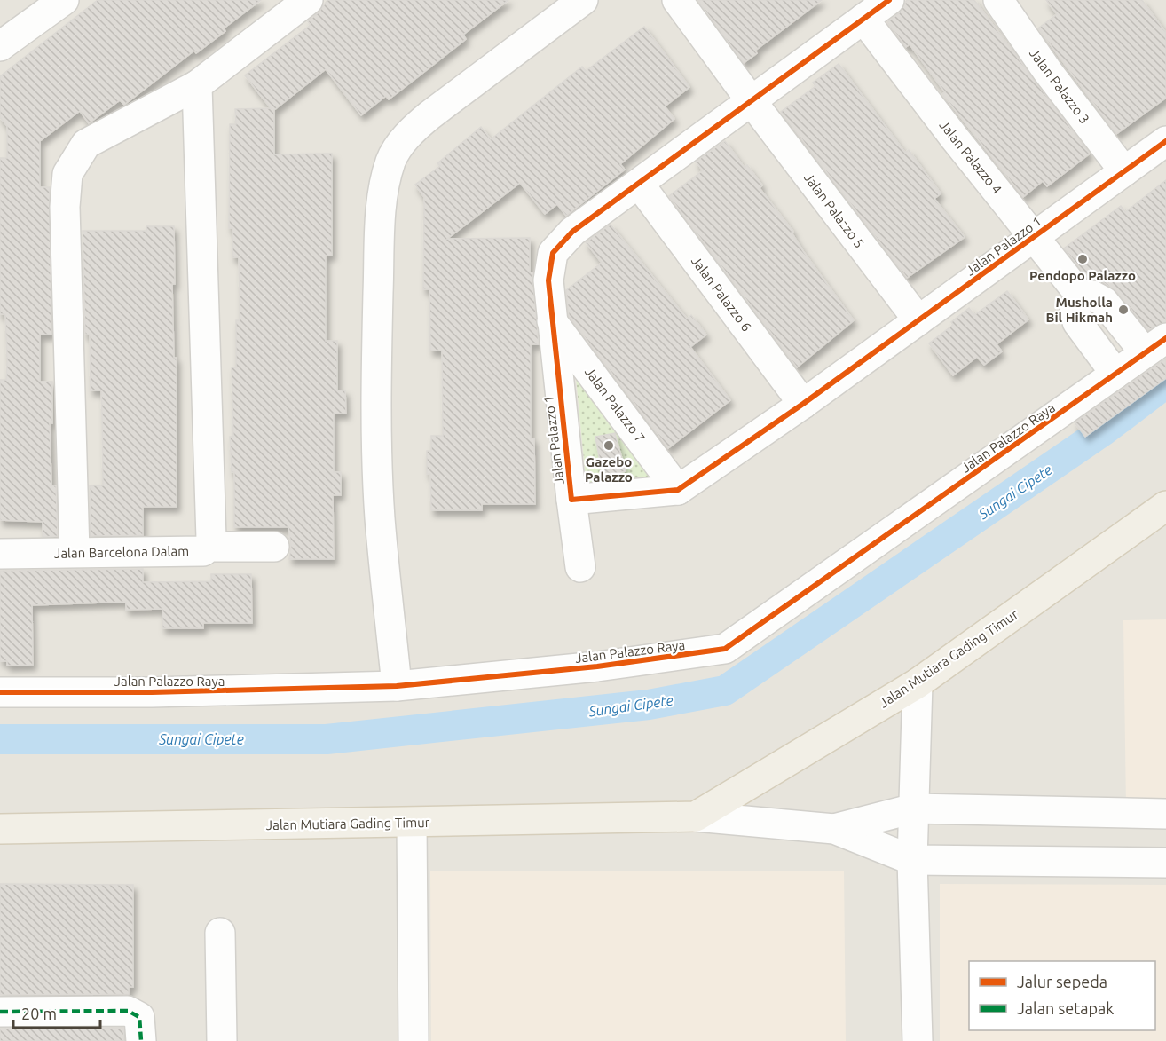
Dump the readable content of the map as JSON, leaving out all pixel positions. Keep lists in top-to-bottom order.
{
  "streets": {
    "main road": ["Jalan Mutiara Gading Timur"],
    "street": [
      "Jalan Palazzo 3",
      "Jalan Palazzo 4",
      "Jalan Palazzo 5",
      "Jalan Palazzo 1",
      "Jalan Palazzo 6",
      "Jalan Palazzo 7",
      "Jalan Palazzo Raya",
      "Jalan Barcelona Dalam"
    ]
  },
  "crossings": [
    ["Jalan Palazzo 3", "Jalan Palazzo 1"],
    ["Jalan Palazzo 4", "Jalan Palazzo 1"],
    ["Jalan Palazzo 5", "Jalan Palazzo 1"],
    ["Jalan Palazzo 1", "Jalan Palazzo 6"],
    ["Jalan Palazzo 1", "Jalan Palazzo 7"]
  ],
  "water": ["Sungai Cipete"],
  "places": ["Pendopo Palazzo", "Musholla Bil Hikmah", "Gazebo Palazzo"],
  "legend": ["Jalur sepeda", "Jalan setapak"],
  "scale_bar": "20 m"
}
